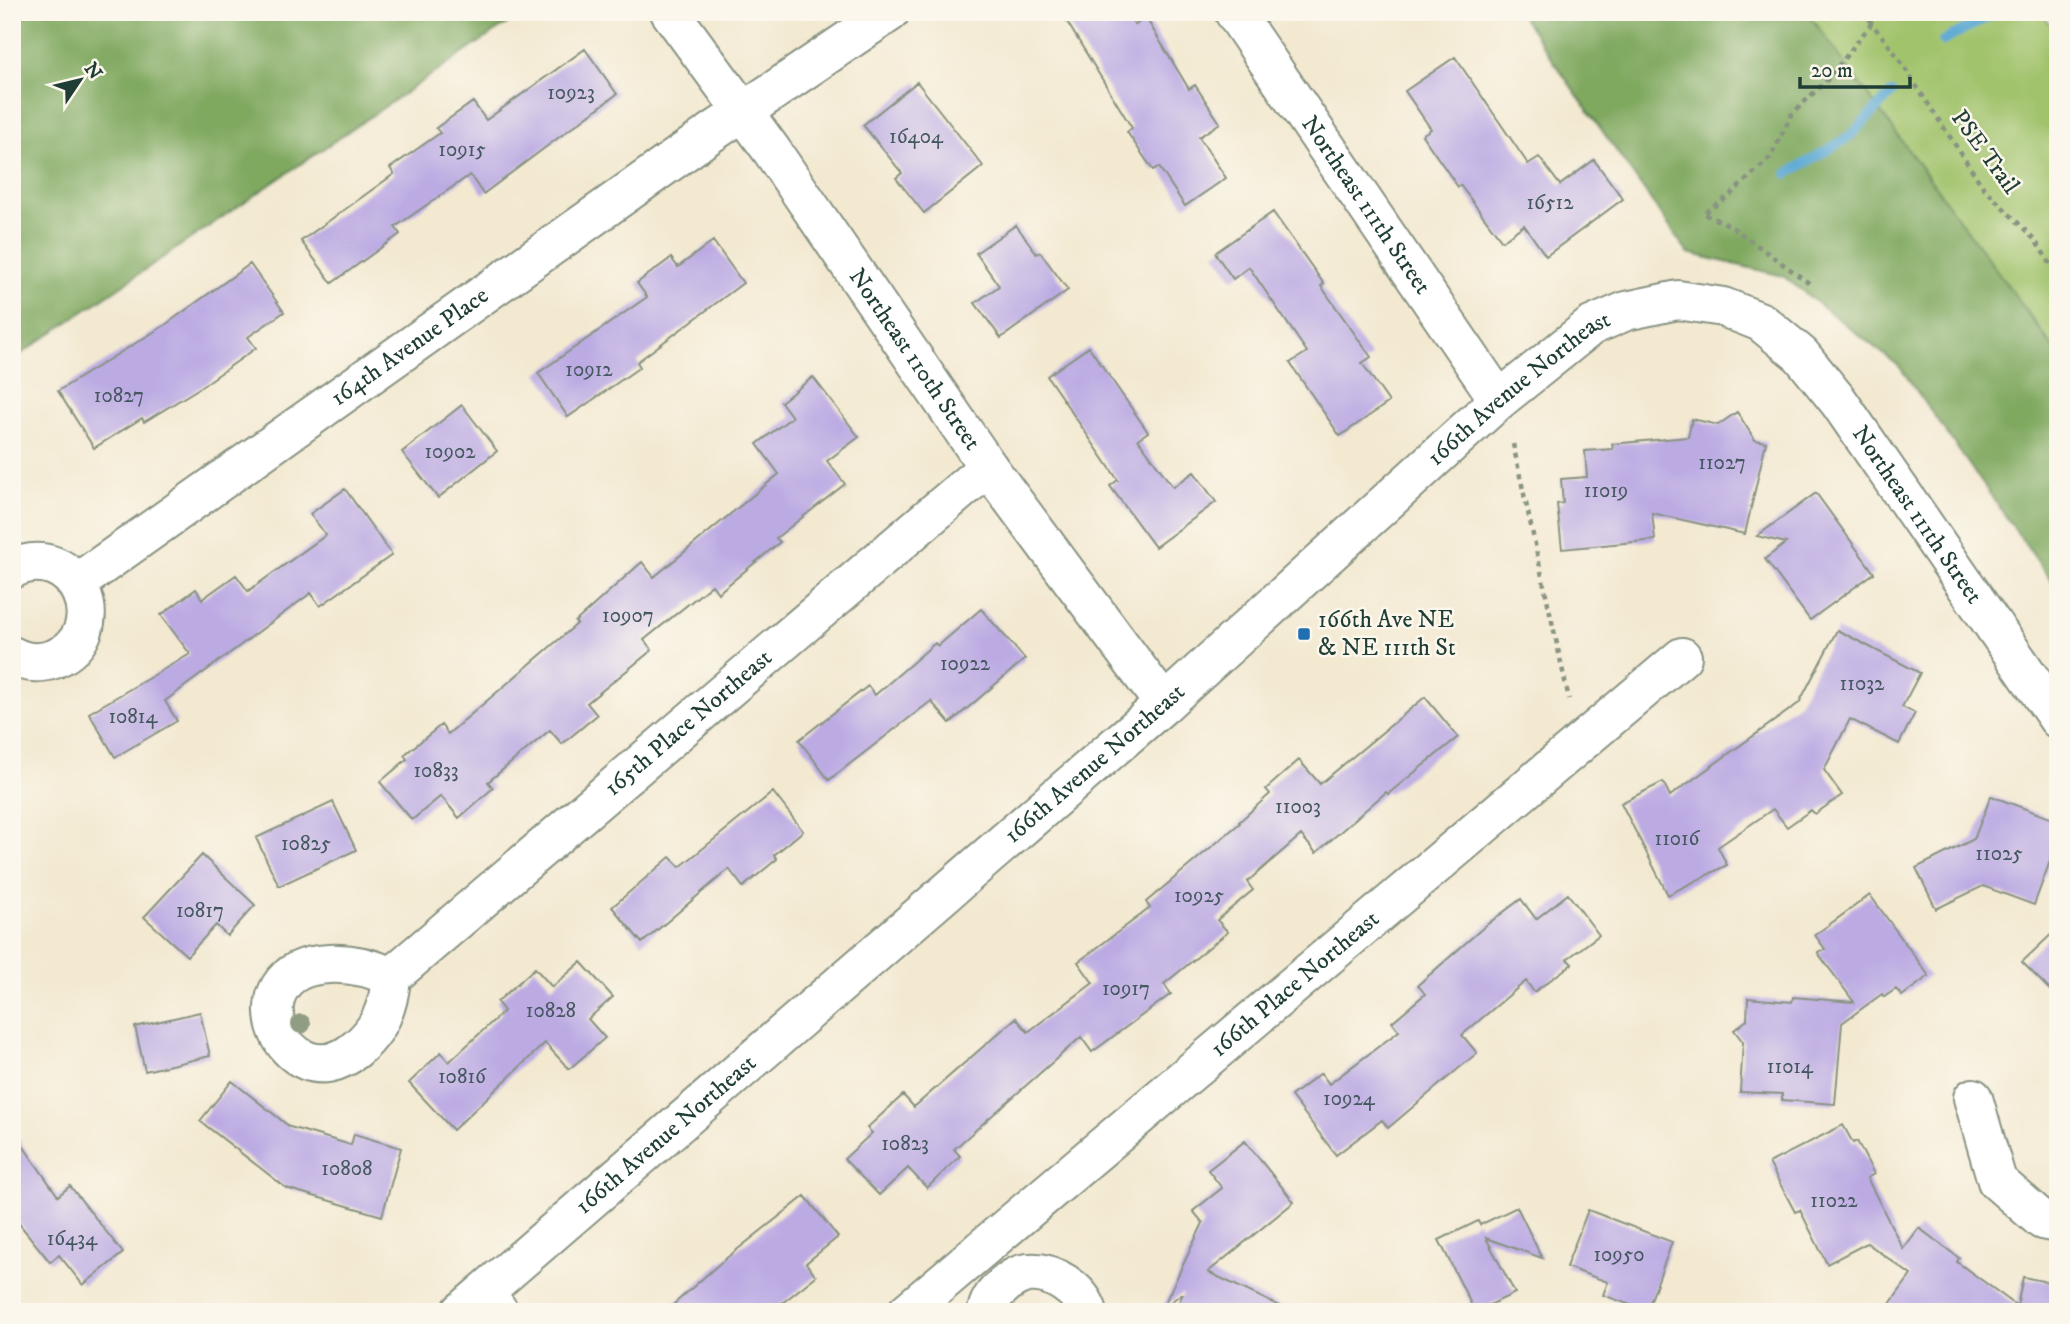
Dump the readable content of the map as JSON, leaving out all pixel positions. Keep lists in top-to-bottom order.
{
  "streets": {
    "street": [
      "Northeast 111th Street",
      "164th Avenue Place",
      "Northeast 110th Street",
      "166th Avenue Northeast",
      "165th Place Northeast",
      "166th Place Northeast"
    ],
    "path": ["PSE Trail"]
  },
  "crossings": [
    ["Northeast 111th Street", "166th Avenue Northeast"],
    ["164th Avenue Place", "Northeast 110th Street"],
    ["Northeast 110th Street", "166th Avenue Northeast"],
    ["Northeast 110th Street", "165th Place Northeast"]
  ],
  "places": {
    "transit": ["166th Ave NE & NE 111th St"]
  },
  "house_numbers": [
    "10923",
    "16404",
    "10915",
    "16512",
    "10912",
    "10827",
    "10902",
    "11027",
    "11019",
    "10907",
    "10922",
    "11032",
    "10814",
    "10833",
    "11003",
    "11016",
    "10825",
    "11025",
    "10925",
    "10817",
    "10917",
    "10828",
    "11014",
    "10816",
    "10924",
    "10823",
    "10808",
    "11022",
    "16434",
    "10950"
  ],
  "scale_bar": "20 m",
  "north": "top right"
}
